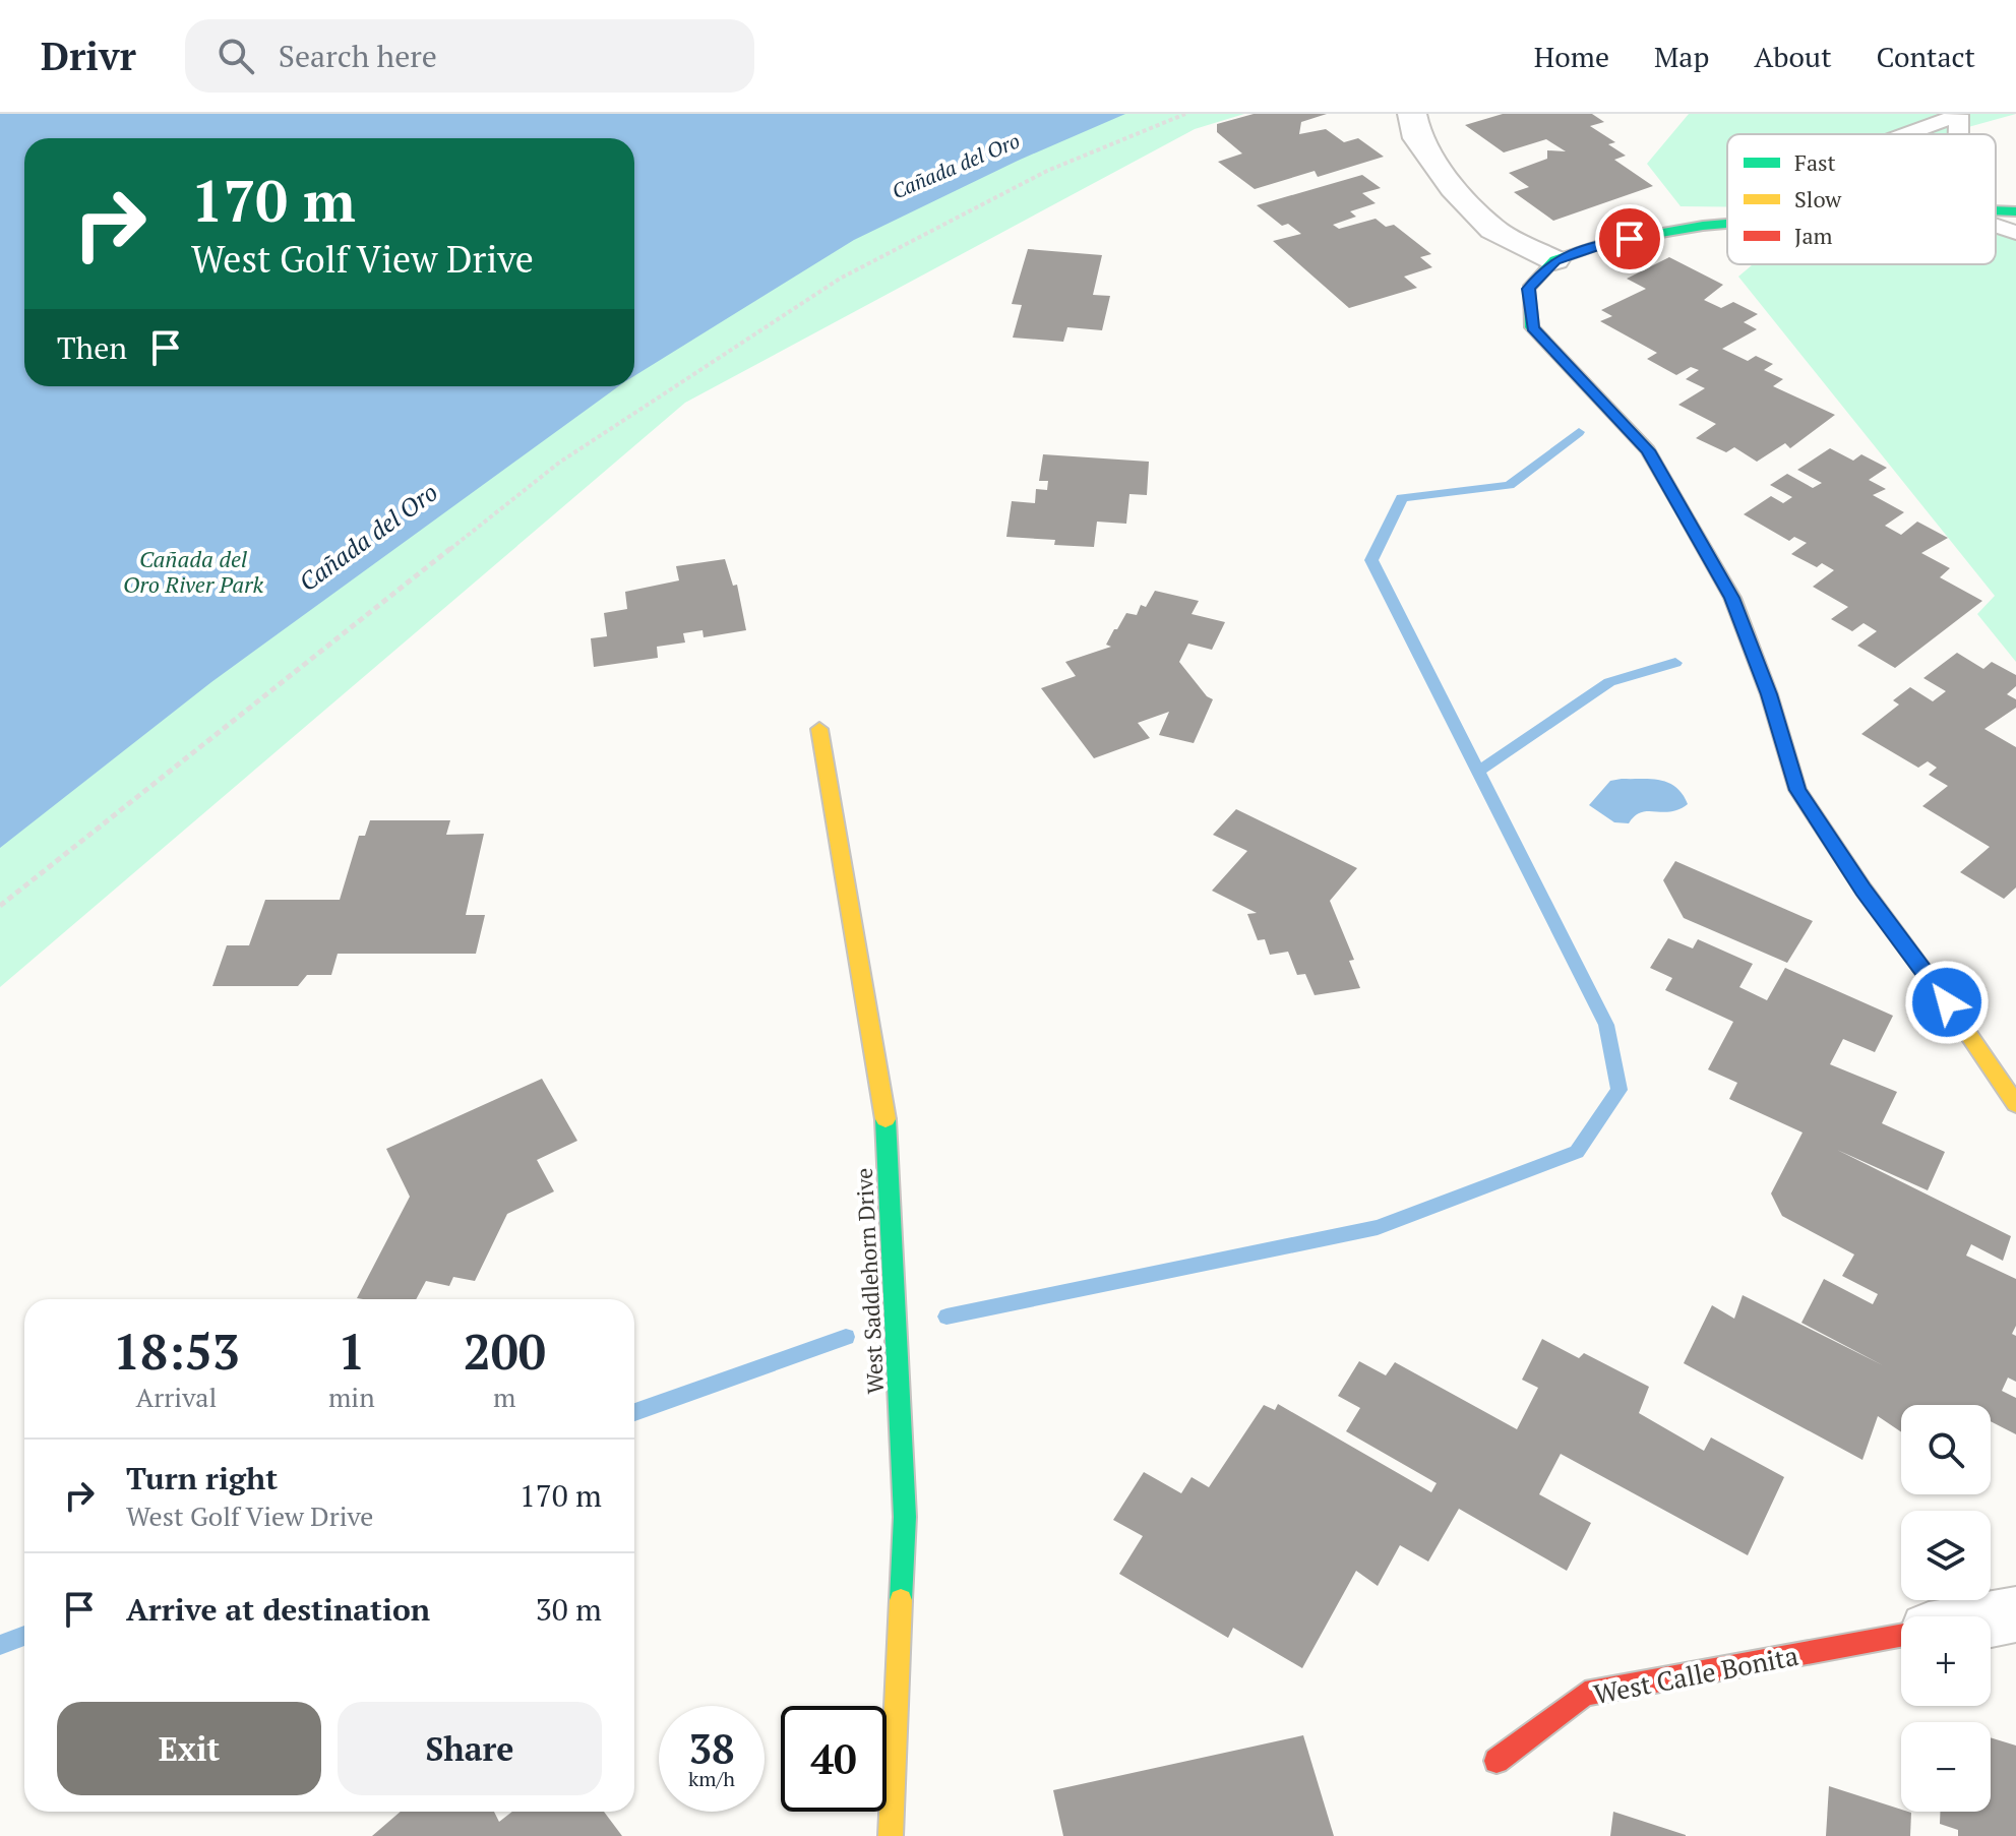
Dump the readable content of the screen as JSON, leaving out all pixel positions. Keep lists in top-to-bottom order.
{
  "streets": {
    "street": ["West Saddlehorn Drive", "West Calle Bonita"]
  },
  "water": ["Cañada del Oro"],
  "parks": ["Cañada del Oro River Park"],
  "legend": ["Fast", "Slow", "Jam"],
  "page": {
    "header": "Drivr",
    "search": "Search here",
    "nav": [
      "Home",
      "Map",
      "About",
      "Contact"
    ],
    "turn": ["170 m", "West Golf View Drive"],
    "then": "Then",
    "eta": [
      "18:53",
      "Arrival",
      "1",
      "min",
      "200",
      "m"
    ],
    "map_buttons": ["+", "−"],
    "list": [
      {
        "name": "Turn right",
        "note": "West Golf View Drive",
        "value": "170 m"
      },
      {
        "name": "Arrive at destination",
        "value": "30 m"
      }
    ],
    "buttons": ["Exit", "Share"],
    "speed": "38 km/h",
    "limit": "40"
  }
}
